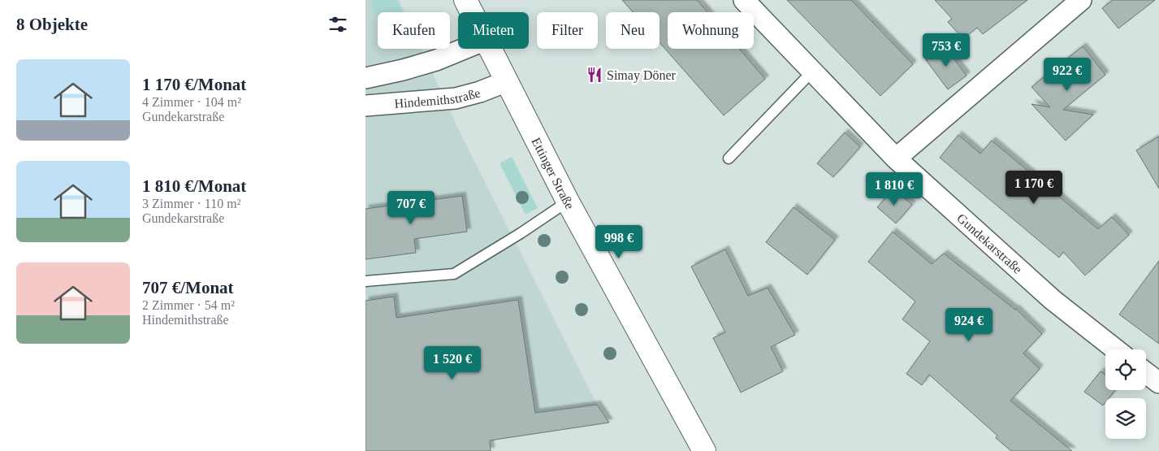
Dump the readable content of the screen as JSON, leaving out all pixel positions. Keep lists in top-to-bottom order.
{
  "streets": {
    "main road": ["Ettinger Straße"],
    "street": ["Hindemithstraße", "Gundekarstraße"]
  },
  "crossings": [
    ["Hindemithstraße", "Ettinger Straße"]
  ],
  "places": {
    "restaurant": ["Simay Döner"]
  },
  "page": {
    "heading": "8 Objekte",
    "chip": [
      "Kaufen",
      "Mieten",
      "Filter",
      "Neu",
      "Wohnung"
    ],
    "price": [
      "753 €",
      "922 €",
      "1 170 €",
      "1 810 €",
      "707 €",
      "998 €",
      "924 €",
      "1 520 €"
    ],
    "list": [
      {
        "name": "1 170 €/Monat",
        "note": "4 Zimmer · 104 m² · Gundekarstraße"
      },
      {
        "name": "1 810 €/Monat",
        "note": "3 Zimmer · 110 m² · Gundekarstraße"
      },
      {
        "name": "707 €/Monat",
        "note": "2 Zimmer · 54 m² · Hindemithstraße"
      }
    ]
  }
}
